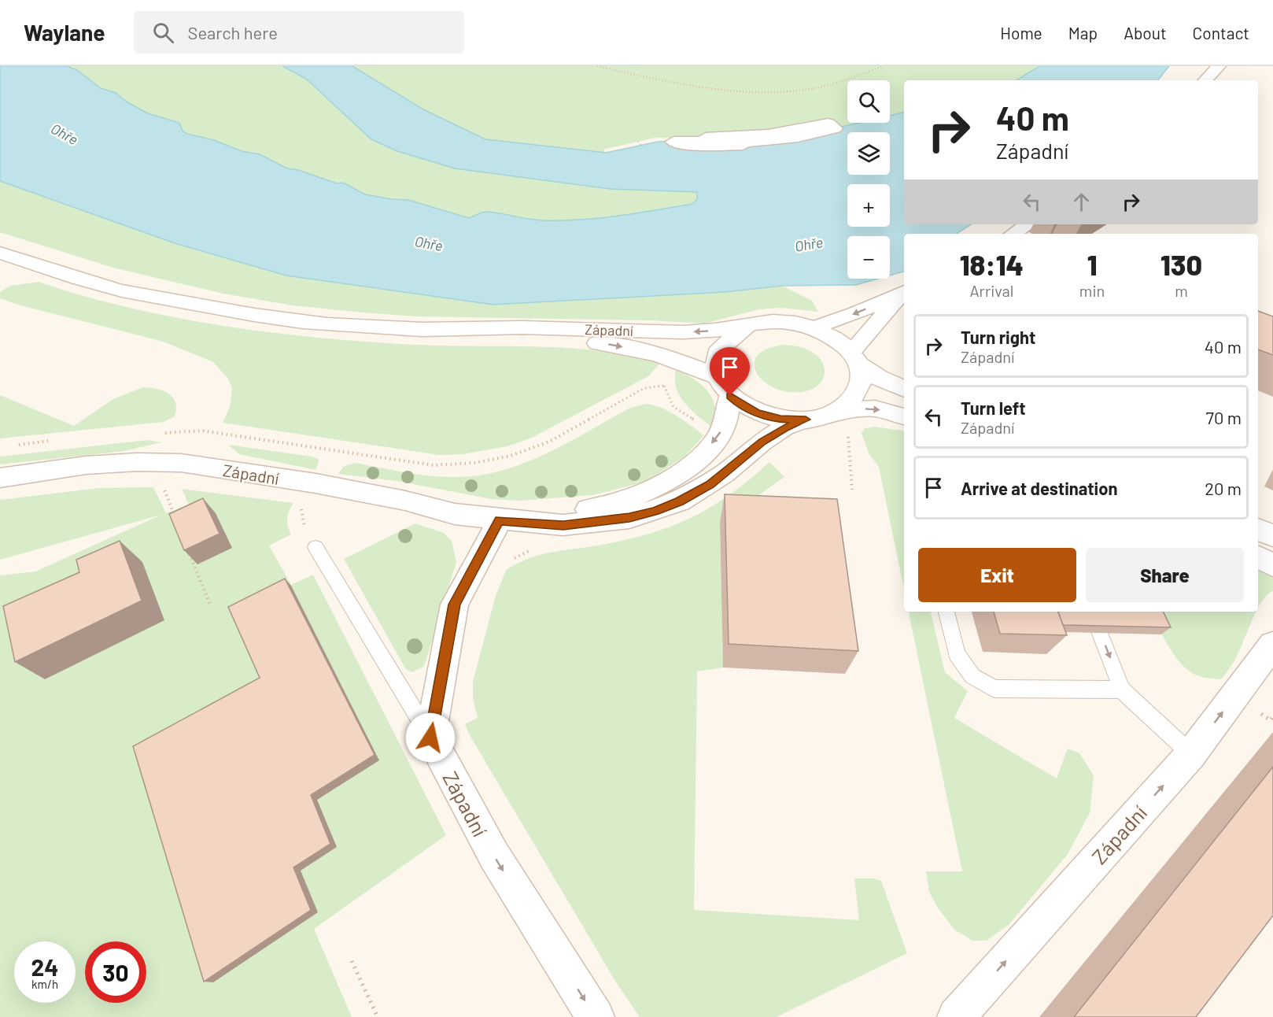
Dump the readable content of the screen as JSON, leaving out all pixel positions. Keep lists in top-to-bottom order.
{
  "streets": {
    "street": ["Západní"]
  },
  "water": ["Ohře"],
  "page": {
    "header": "Waylane",
    "search": "Search here",
    "nav": [
      "Home",
      "Map",
      "About",
      "Contact"
    ],
    "map_buttons": ["+", "−"],
    "turn": ["40 m", "Západní"],
    "eta": [
      "18:14",
      "Arrival",
      "1",
      "min",
      "130",
      "m"
    ],
    "list": [
      {
        "name": "Turn right",
        "note": "Západní",
        "value": "40 m"
      },
      {
        "name": "Turn left",
        "note": "Západní",
        "value": "70 m"
      },
      {
        "name": "Arrive at destination",
        "value": "20 m"
      }
    ],
    "buttons": ["Exit", "Share"],
    "speed": "24 km/h",
    "limit": "30"
  }
}
